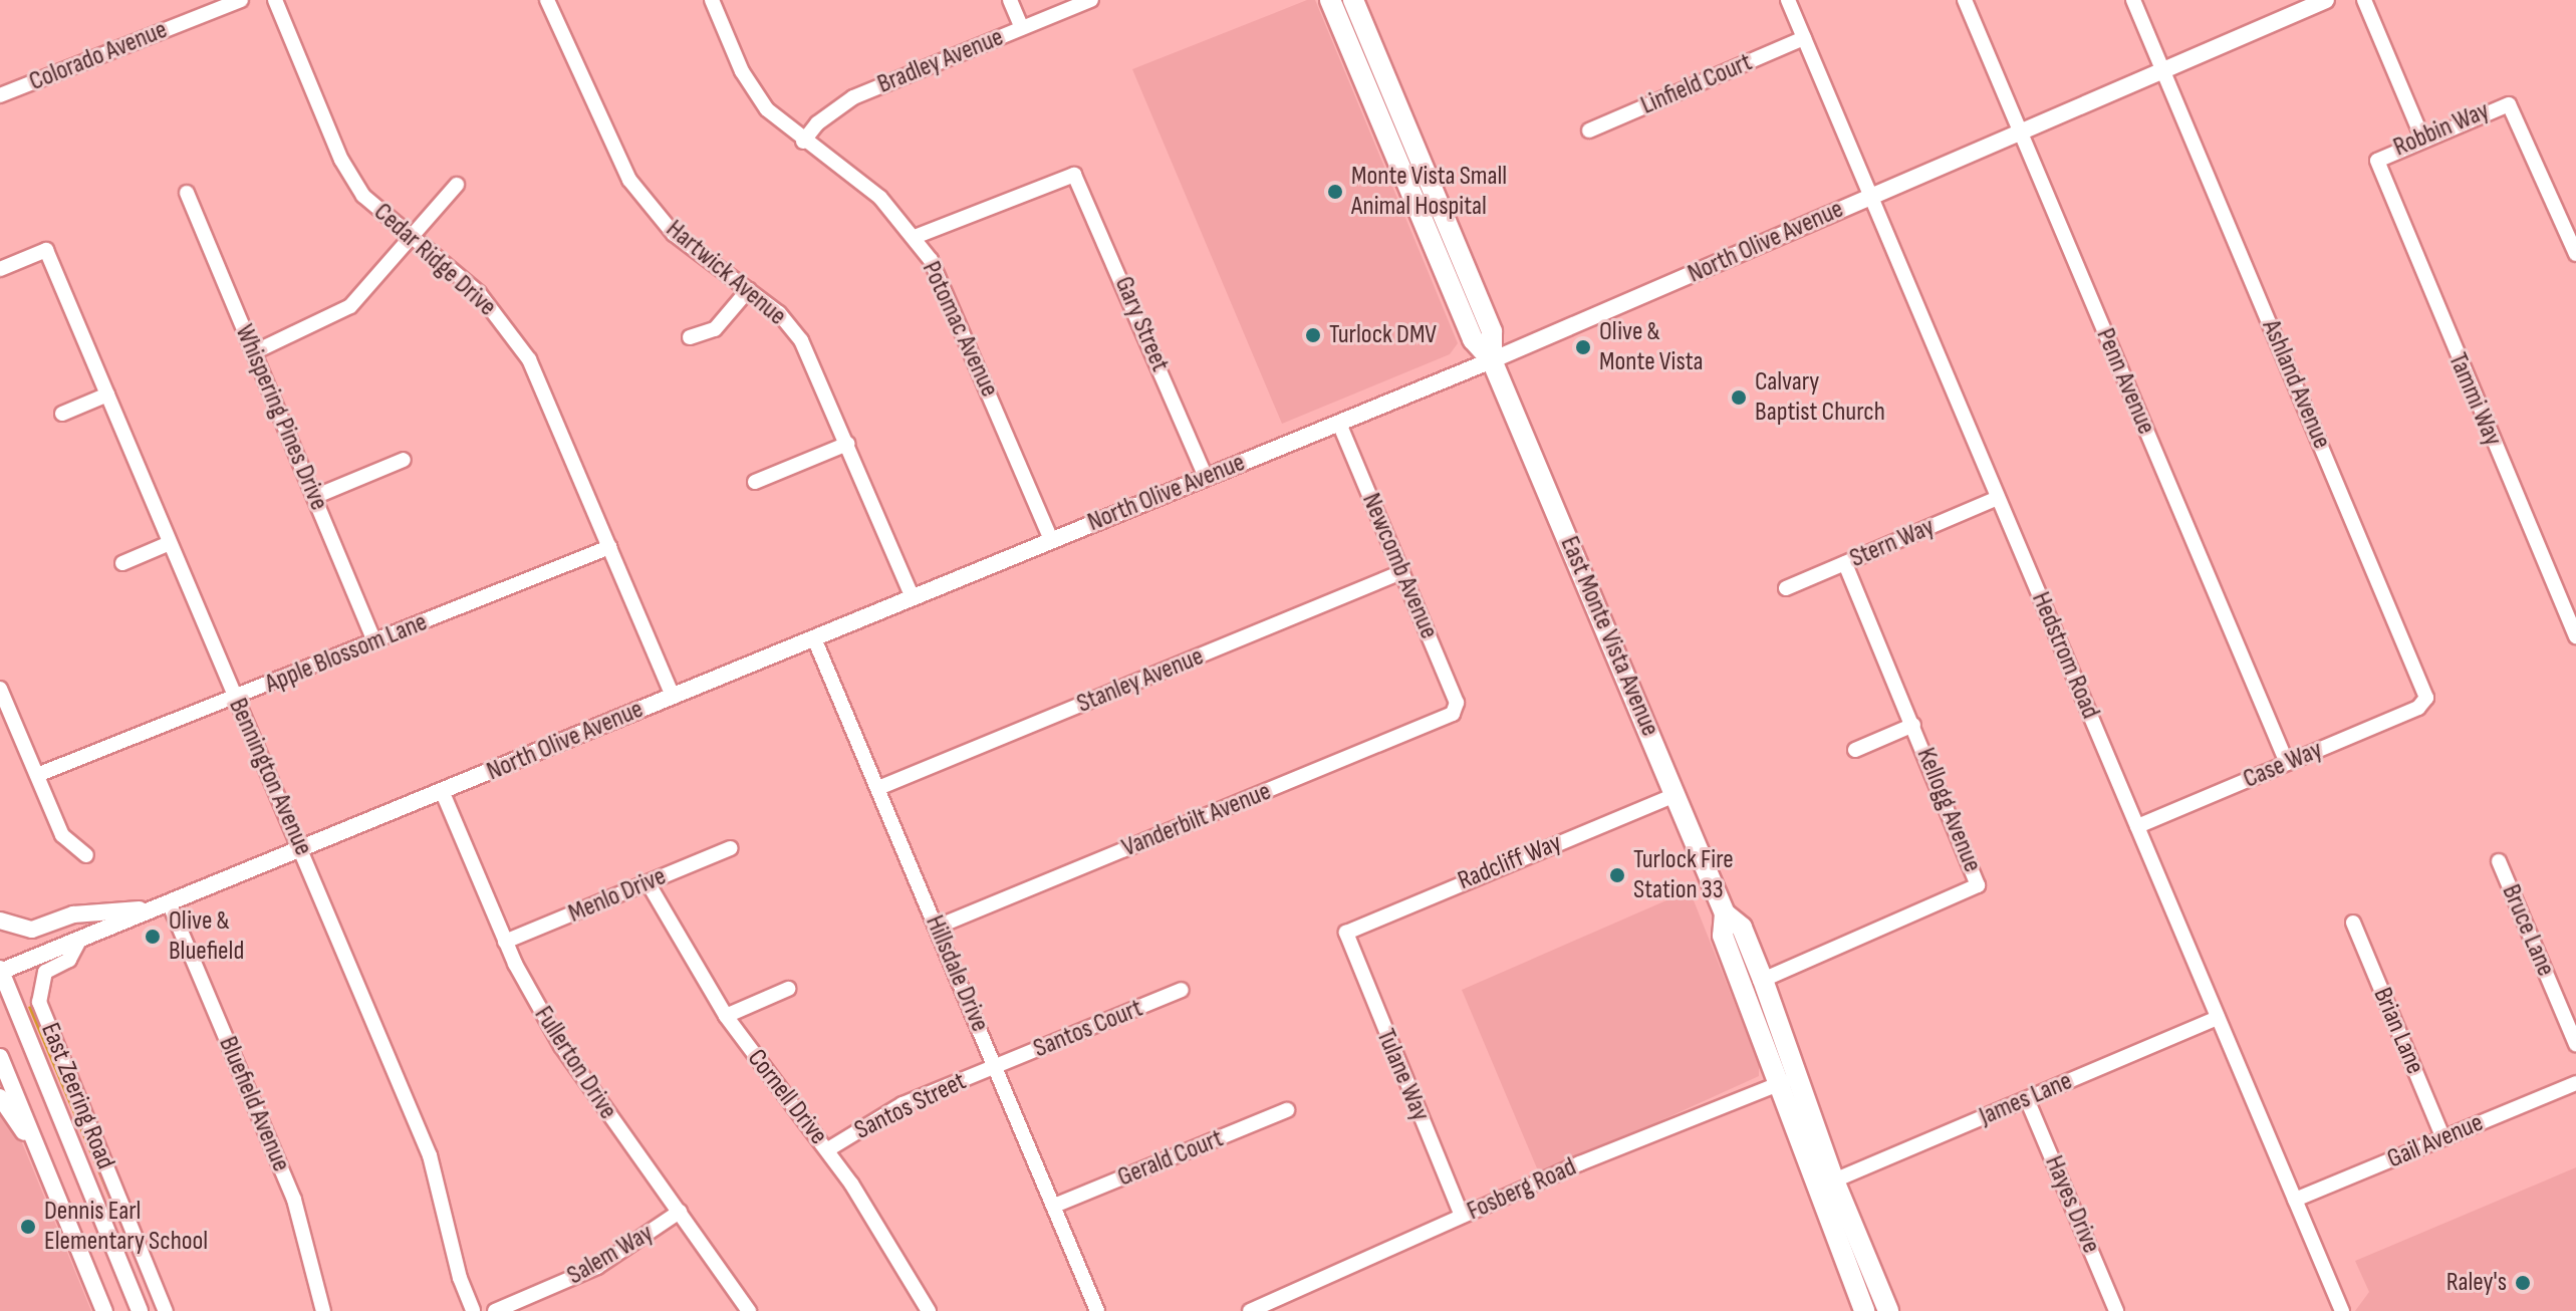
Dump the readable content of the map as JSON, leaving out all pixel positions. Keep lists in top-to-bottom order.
{
  "streets": {
    "main road": ["East Monte Vista Avenue"],
    "street": [
      "Colorado Avenue",
      "Bradley Avenue",
      "Linfield Court",
      "Robbin Way",
      "North Olive Avenue",
      "Cedar Ridge Drive",
      "Hartwick Avenue",
      "Gary Street",
      "Potomac Avenue",
      "Penn Avenue",
      "Ashland Avenue",
      "Tammi Way",
      "Whispering Pines Drive",
      "Stern Way",
      "Newcomb Avenue",
      "Apple Blossom Lane",
      "Hedstrom Road",
      "Stanley Avenue",
      "Case Way",
      "Bennington Avenue",
      "Kellogg Avenue",
      "Vanderbilt Avenue",
      "Radcliff Way",
      "Menlo Drive",
      "Bruce Lane",
      "Hillsdale Drive",
      "Santos Court",
      "Brian Lane",
      "Fullerton Drive",
      "Tulane Way",
      "East Zeering Road",
      "Cornell Drive",
      "James Lane",
      "Bluefield Avenue",
      "Santos Street",
      "Gail Avenue",
      "Gerald Court",
      "Fosberg Road",
      "Hayes Drive",
      "Salem Way"
    ]
  },
  "crossings": [
    ["Bradley Avenue", "Potomac Avenue"],
    ["Linfield Court", "Hedstrom Road"],
    ["Robbin Way", "Tammi Way"],
    ["North Olive Avenue", "Cedar Ridge Drive"],
    ["North Olive Avenue", "Hartwick Avenue"],
    ["North Olive Avenue", "Gary Street"],
    ["North Olive Avenue", "Potomac Avenue"],
    ["North Olive Avenue", "Penn Avenue"],
    ["North Olive Avenue", "Ashland Avenue"],
    ["North Olive Avenue", "Newcomb Avenue"],
    ["North Olive Avenue", "East Monte Vista Avenue"],
    ["North Olive Avenue", "Hedstrom Road"],
    ["North Olive Avenue", "Bennington Avenue"],
    ["North Olive Avenue", "Hillsdale Drive"],
    ["North Olive Avenue", "Fullerton Drive"],
    ["North Olive Avenue", "East Zeering Road"],
    ["North Olive Avenue", "Bluefield Avenue"],
    ["Cedar Ridge Drive", "Apple Blossom Lane"],
    ["Gary Street", "Potomac Avenue"],
    ["Penn Avenue", "Case Way"],
    ["Ashland Avenue", "Case Way"],
    ["Whispering Pines Drive", "Apple Blossom Lane"],
    ["Stern Way", "Hedstrom Road"],
    ["Stern Way", "Kellogg Avenue"],
    ["Newcomb Avenue", "Stanley Avenue"],
    ["Newcomb Avenue", "Vanderbilt Avenue"],
    ["East Monte Vista Avenue", "Kellogg Avenue"],
    ["East Monte Vista Avenue", "Radcliff Way"],
    ["East Monte Vista Avenue", "James Lane"],
    ["East Monte Vista Avenue", "Fosberg Road"],
    ["Apple Blossom Lane", "Bennington Avenue"],
    ["Hedstrom Road", "Case Way"],
    ["Hedstrom Road", "James Lane"],
    ["Hedstrom Road", "Gail Avenue"],
    ["Stanley Avenue", "Hillsdale Drive"],
    ["Vanderbilt Avenue", "Hillsdale Drive"],
    ["Radcliff Way", "Tulane Way"],
    ["Menlo Drive", "Fullerton Drive"],
    ["Menlo Drive", "Cornell Drive"],
    ["Hillsdale Drive", "Santos Court"],
    ["Hillsdale Drive", "Santos Street"],
    ["Hillsdale Drive", "Gerald Court"],
    ["Santos Court", "Santos Street"],
    ["Brian Lane", "Gail Avenue"],
    ["Fullerton Drive", "Salem Way"],
    ["Tulane Way", "Fosberg Road"],
    ["Cornell Drive", "Santos Street"],
    ["James Lane", "Hayes Drive"]
  ],
  "places": [
    "Monte Vista Small Animal Hospital",
    "Turlock DMV",
    "Olive & Monte Vista",
    "Calvary Baptist Church",
    "Turlock Fire Station 33",
    "Olive & Bluefield",
    "Dennis Earl Elementary School",
    "Raley's"
  ]
}
